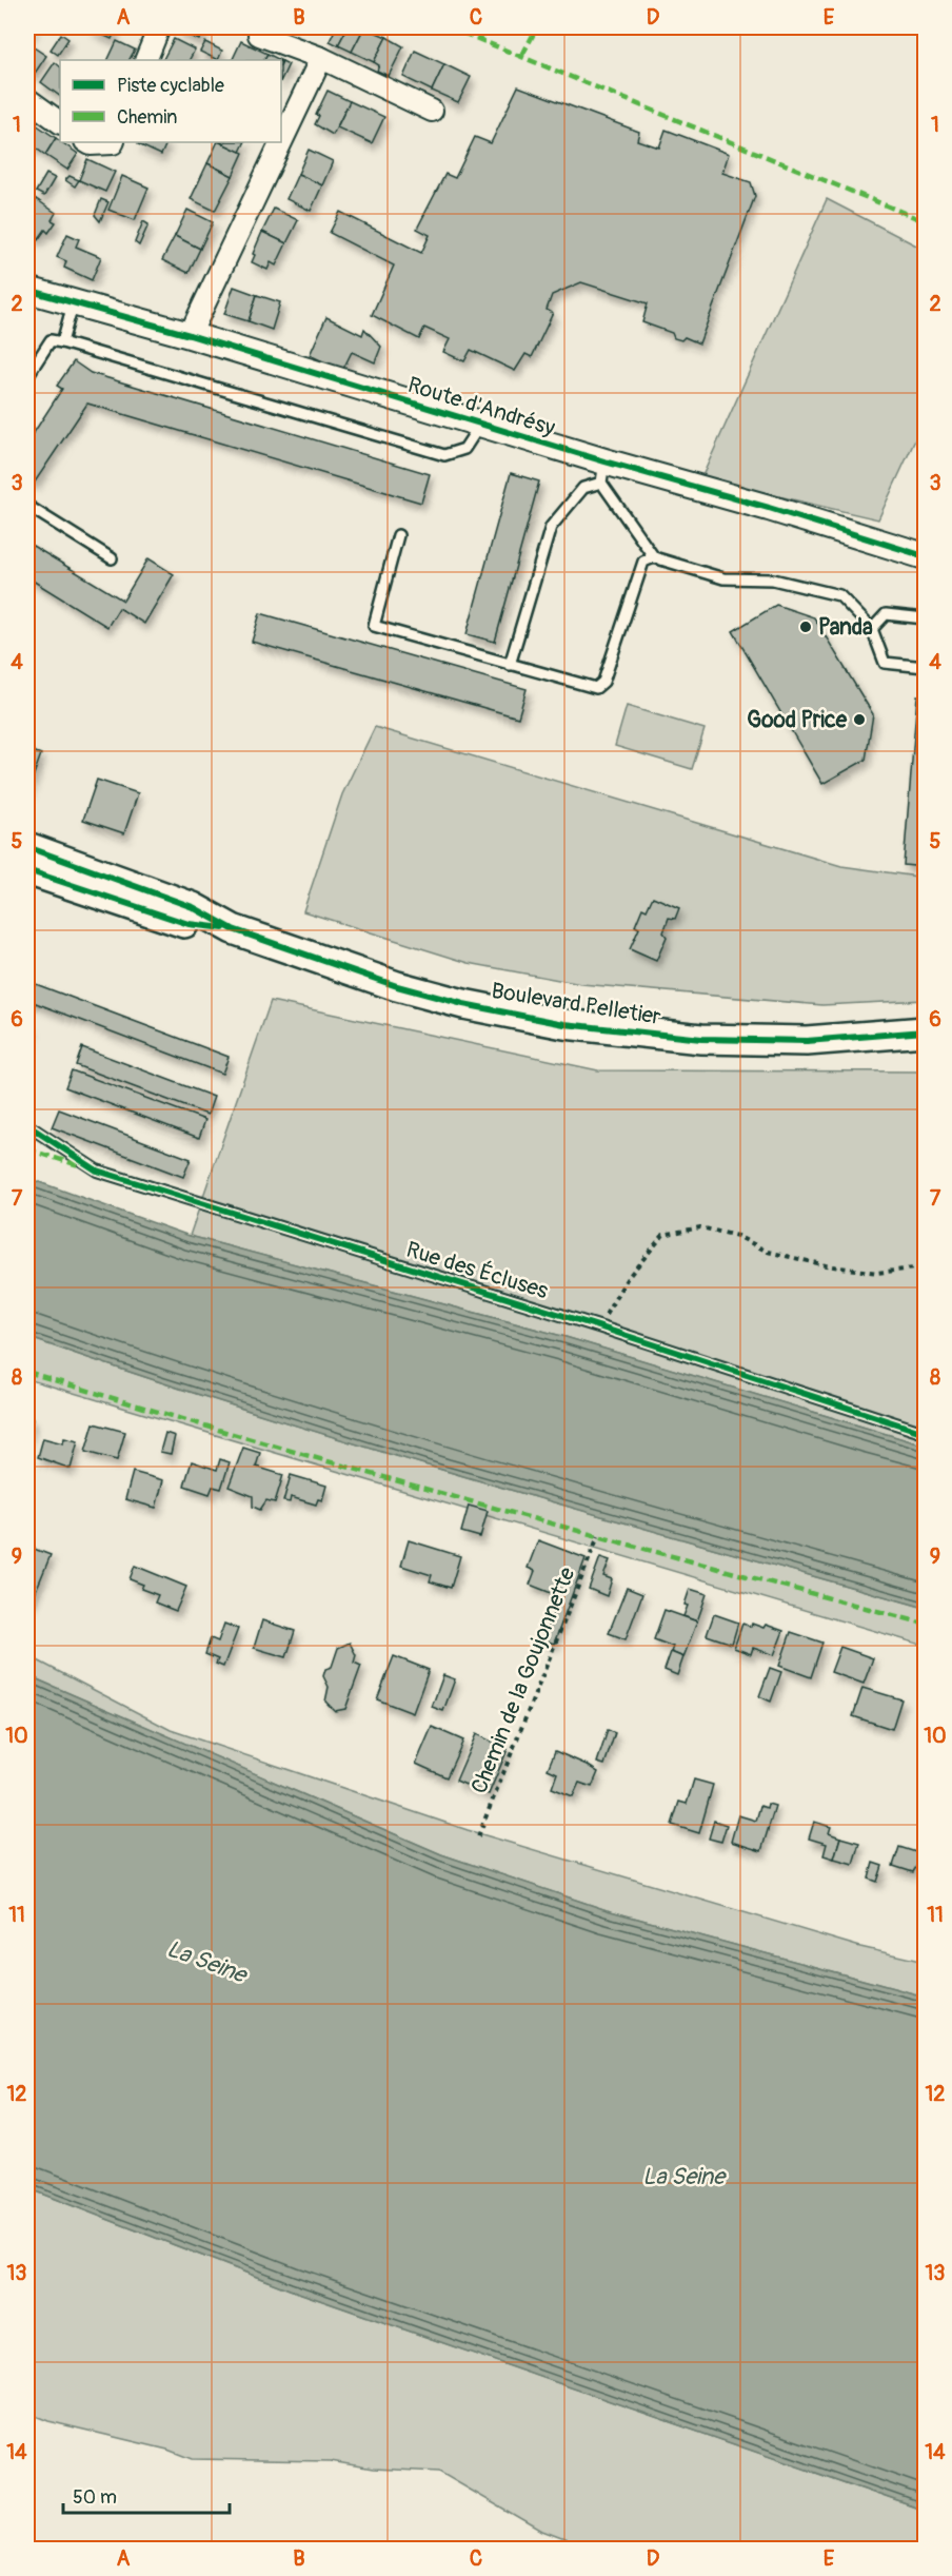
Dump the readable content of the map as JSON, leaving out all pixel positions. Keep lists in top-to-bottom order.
{
  "streets": {
    "main road": ["Boulevard Pelletier"],
    "street": ["Route d'Andrésy"],
    "lane": ["Rue des Écluses"],
    "path": ["Chemin de la Goujonnette"]
  },
  "water": ["La Seine"],
  "places": ["Panda", "Good Price"],
  "legend": ["Piste cyclable", "Chemin"],
  "scale_bar": "50 m",
  "grid": {
    "columns": [
      "A",
      "B",
      "C",
      "D",
      "E"
    ],
    "rows": [
      "1",
      "2",
      "3",
      "4",
      "5",
      "6",
      "7",
      "8",
      "9",
      "10",
      "11",
      "12",
      "13",
      "14"
    ]
  }
}
